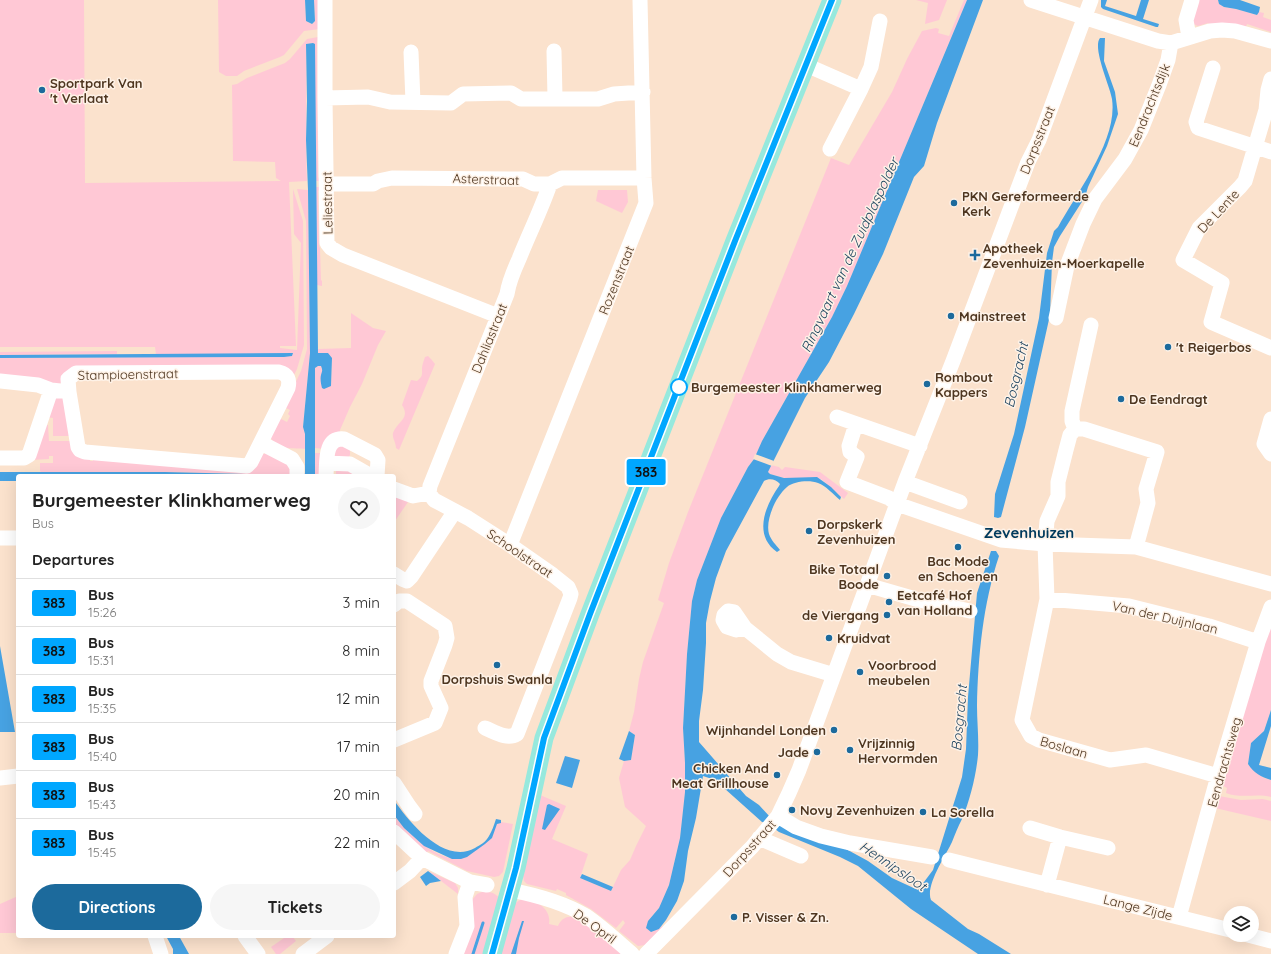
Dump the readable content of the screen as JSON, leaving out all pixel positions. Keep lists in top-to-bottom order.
{
  "streets": {
    "street": [
      "Eendrachtsdijk",
      "Dorpsstraat",
      "Asterstraat",
      "Leliestraat",
      "De Lente",
      "Rozenstraat",
      "Dahliastraat",
      "Stampioenstraat",
      "Schoolstraat",
      "Van der Duijnlaan",
      "Boslaan",
      "Eendrachtsweg",
      "Lange Zijde",
      "De Opril"
    ]
  },
  "crossings": [
    ["Asterstraat", "Leliestraat"],
    ["Asterstraat", "Rozenstraat"],
    ["Asterstraat", "Dahliastraat"],
    ["Leliestraat", "Dahliastraat"],
    ["Rozenstraat", "Schoolstraat"],
    ["Dahliastraat", "Schoolstraat"],
    ["Van der Duijnlaan", "Boslaan"],
    ["Van der Duijnlaan", "Eendrachtsweg"],
    ["Boslaan", "Eendrachtsweg"],
    ["Eendrachtsweg", "Lange Zijde"]
  ],
  "districts": ["Zevenhuizen"],
  "water": ["Ringvaart van de Zuidplaspolder", "Bosgracht", "Hennipsloot"],
  "places": {
    "other": [
      "Sportpark Van 't Verlaat",
      "PKN Gereformeerde Kerk",
      "Mainstreet",
      "'t Reigerbos",
      "Rombout Kappers",
      "Burgemeester Klinkhamerweg",
      "De Eendragt",
      "Dorpskerk Zevenhuizen",
      "Bac Mode en Schoenen",
      "Bike Totaal Boode",
      "Eetcafé Hof van Holland",
      "de Viergang",
      "Kruidvat",
      "Dorpshuis Swanla",
      "Voorbrood meubelen",
      "Wijnhandel Londen",
      "Vrijzinnig Hervormden",
      "Jade",
      "Chicken And Meat Grillhouse",
      "Novy Zevenhuizen",
      "La Sorella",
      "P. Visser & Zn."
    ],
    "health": ["Apotheek Zevenhuizen-Moerkapelle"]
  },
  "lines": ["bus line 383"],
  "page": {
    "on_map": "383",
    "heading": [
      ["Burgemeester Klinkhamerweg", "Bus"],
      "Departures"
    ],
    "list": [
      {
        "mark": "383",
        "name": "Bus",
        "note": "15:26",
        "value": "3 min"
      },
      {
        "mark": "383",
        "name": "Bus",
        "note": "15:31",
        "value": "8 min"
      },
      {
        "mark": "383",
        "name": "Bus",
        "note": "15:35",
        "value": "12 min"
      },
      {
        "mark": "383",
        "name": "Bus",
        "note": "15:40",
        "value": "17 min"
      },
      {
        "mark": "383",
        "name": "Bus",
        "note": "15:43",
        "value": "20 min"
      },
      {
        "mark": "383",
        "name": "Bus",
        "note": "15:45",
        "value": "22 min"
      }
    ],
    "buttons": ["Directions", "Tickets"]
  }
}
